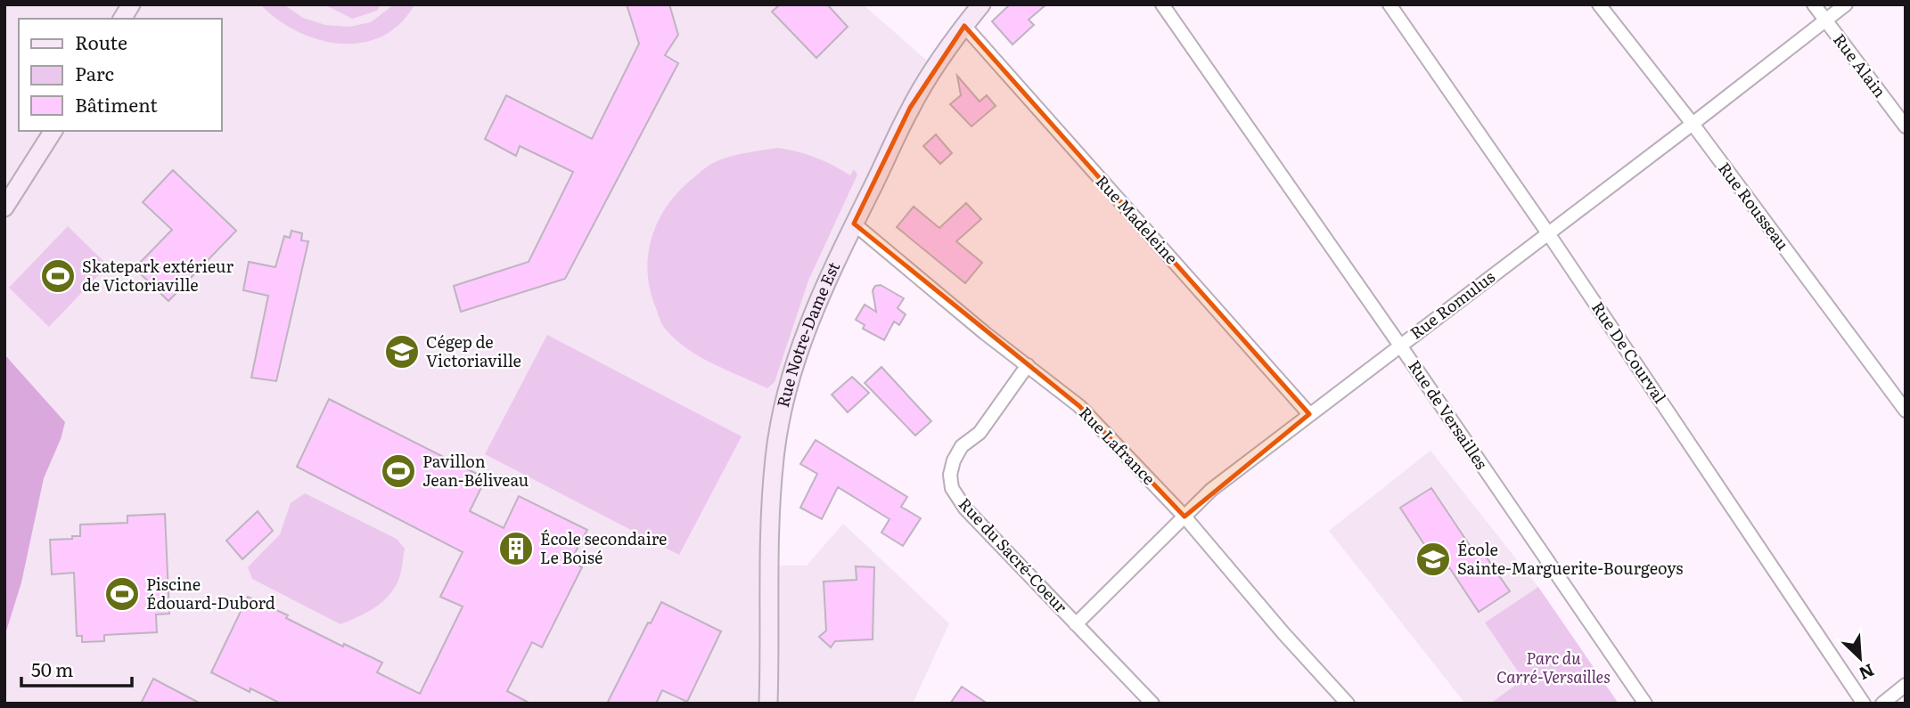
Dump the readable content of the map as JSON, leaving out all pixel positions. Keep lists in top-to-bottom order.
{
  "streets": {
    "street": [
      "Rue Alain",
      "Rue Rousseau",
      "Rue Madeleine",
      "Rue Romulus",
      "Rue Notre-Dame Est",
      "Rue De Courval",
      "Rue de Versailles",
      "Rue Lafrance",
      "Rue du Sacré-Coeur"
    ]
  },
  "crossings": [
    ["Rue Alain", "Rue Romulus"],
    ["Rue Rousseau", "Rue Romulus"],
    ["Rue Madeleine", "Rue Romulus"],
    ["Rue Madeleine", "Rue Notre-Dame Est"],
    ["Rue Romulus", "Rue De Courval"],
    ["Rue Romulus", "Rue de Versailles"],
    ["Rue Romulus", "Rue Lafrance"],
    ["Rue Romulus", "Rue du Sacré-Coeur"],
    ["Rue Notre-Dame Est", "Rue Lafrance"],
    ["Rue Lafrance", "Rue du Sacré-Coeur"]
  ],
  "parks": ["Parc du Carré-Versailles"],
  "places": {
    "sports": ["Skatepark extérieur de Victoriaville", "Pavillon Jean-Béliveau", "Piscine Édouard-Dubord"],
    "school or university": ["Cégep de Victoriaville", "École Sainte-Marguerite-Bourgeoys"],
    "building": ["École secondaire Le Boisé"]
  },
  "legend": ["Route", "Parc", "Bâtiment"],
  "scale_bar": "50 m",
  "north": "bottom right"
}
